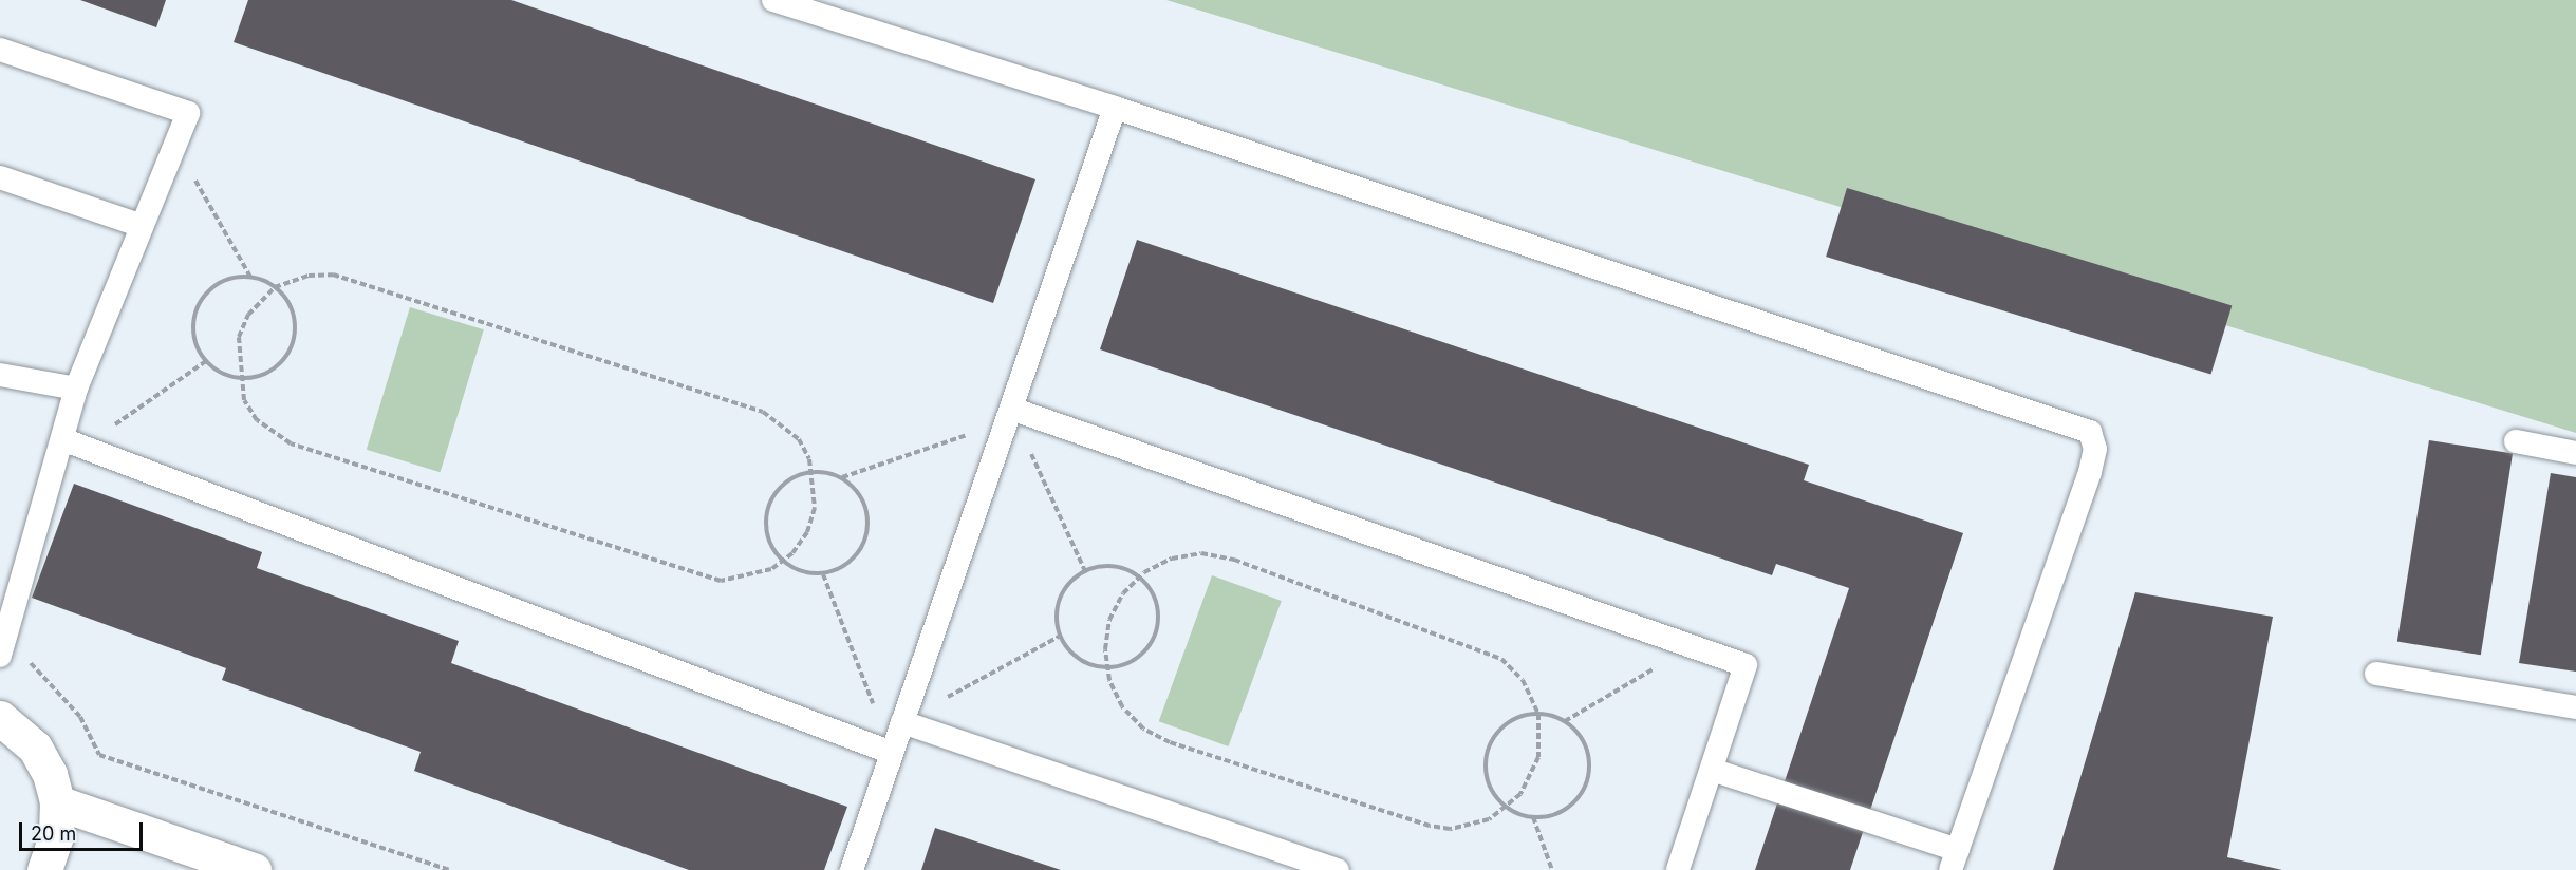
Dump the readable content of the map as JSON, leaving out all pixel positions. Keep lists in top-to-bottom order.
{
  "scale_bar": "20 m"
}
